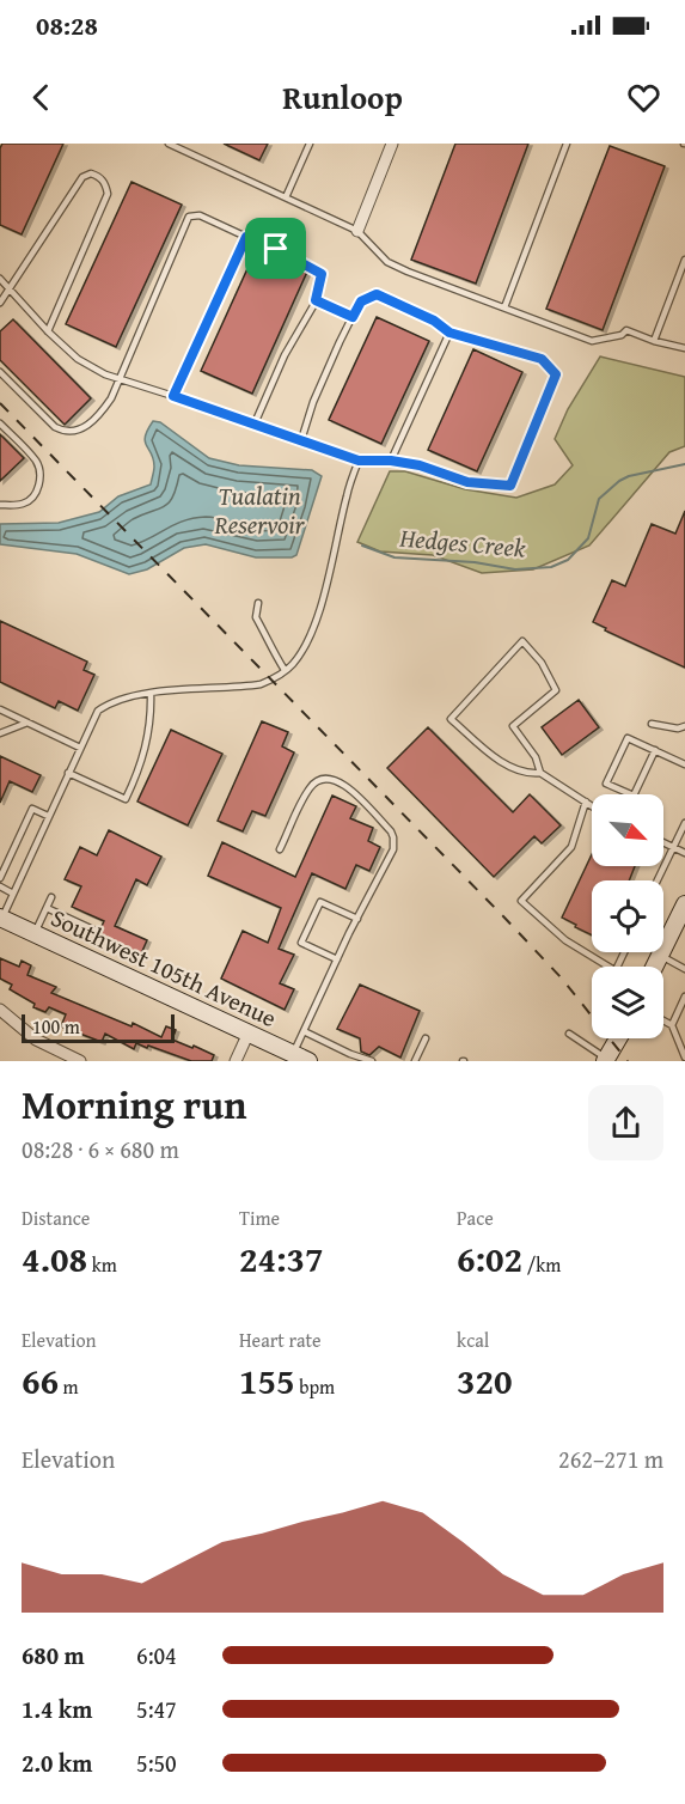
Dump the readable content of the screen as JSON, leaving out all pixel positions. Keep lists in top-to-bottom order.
{
  "streets": {
    "street": ["Southwest 105th Avenue"]
  },
  "water": ["Tualatin Reservoir", "Hedges Creek"],
  "scale_bar": "100 m",
  "north": "bottom right",
  "page": {
    "status": "08:28",
    "header": "Runloop",
    "scale": "100 m",
    "heading": ["Morning run", "08:28 · 6 × 680 m"],
    "stats": [
      ["Distance", "4.08 km"],
      ["Time", "24:37"],
      ["Pace", "6:02 /km"],
      ["Elevation", "66 m"],
      ["Heart rate", "155 bpm"],
      ["kcal", "320"]
    ],
    "chart": ["Elevation", "262–271 m"],
    "list": [
      {
        "name": "680 m",
        "note": "6:04"
      },
      {
        "name": "1.4 km",
        "note": "5:47"
      },
      {
        "name": "2.0 km",
        "note": "5:50"
      }
    ]
  }
}
